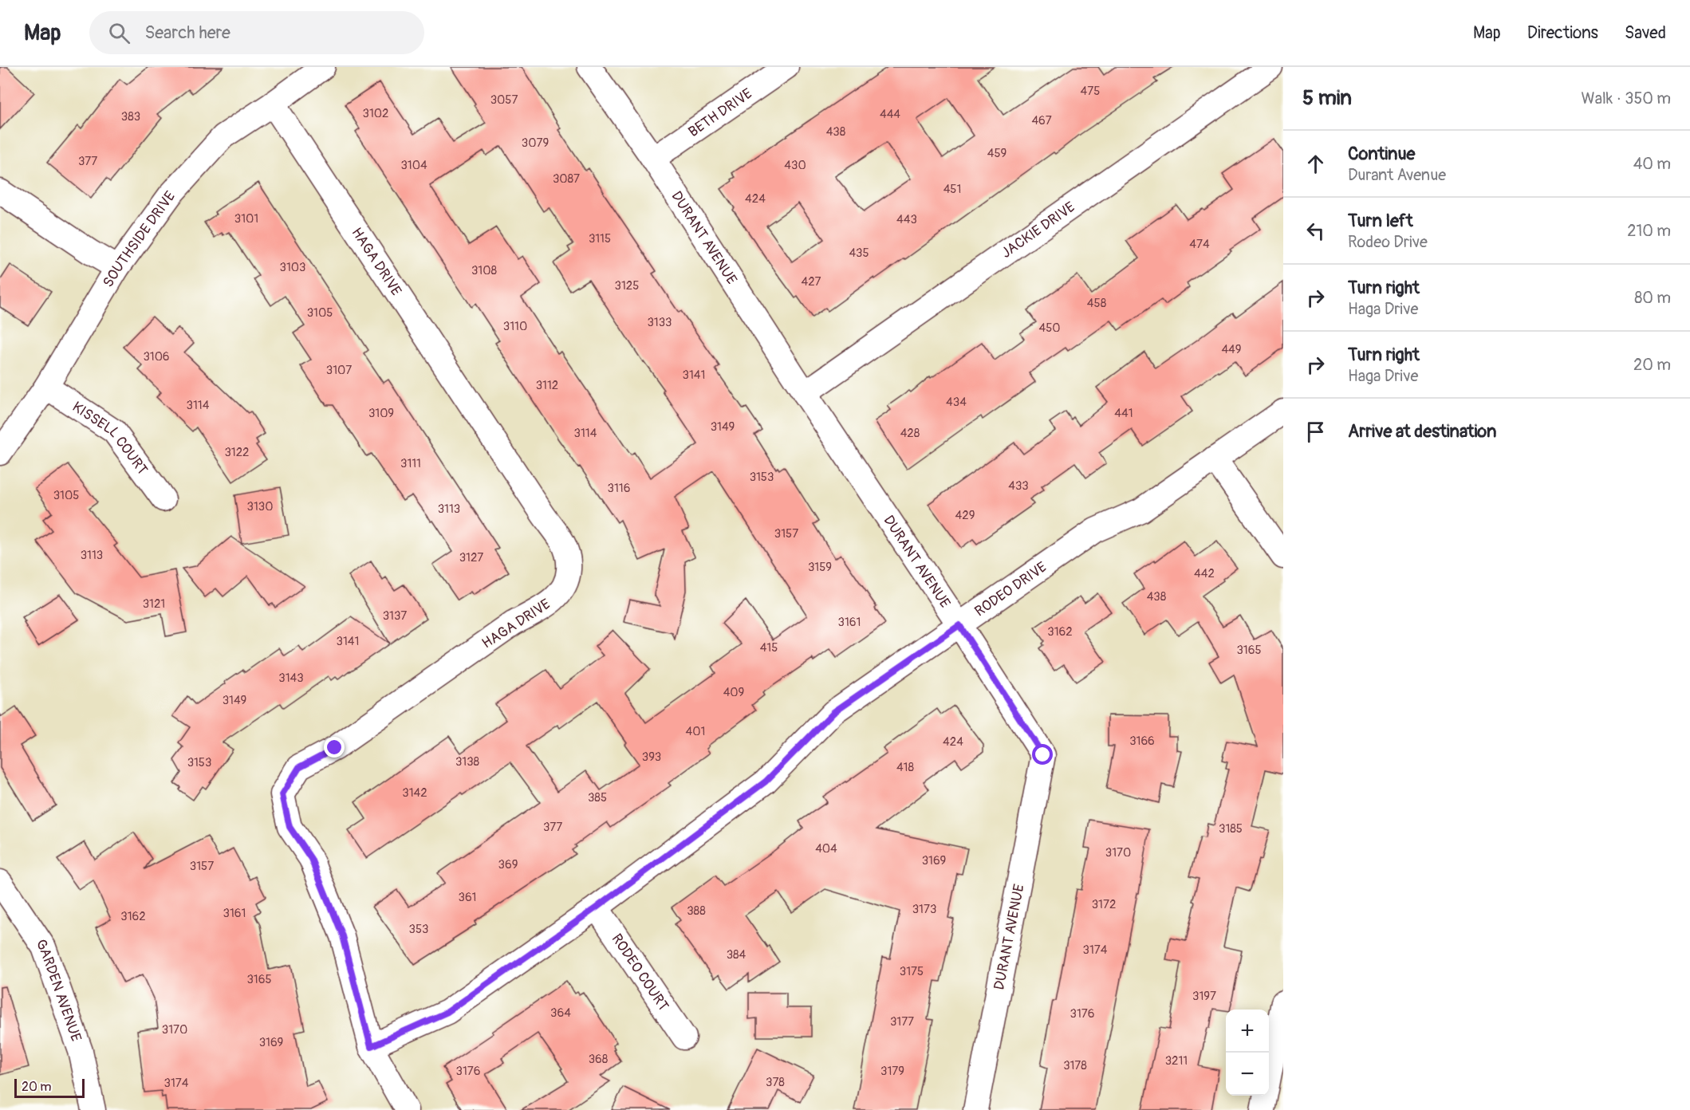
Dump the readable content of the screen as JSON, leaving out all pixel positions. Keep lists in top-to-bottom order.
{
  "streets": {
    "street": [
      "BETH DRIVE",
      "JACKIE DRIVE",
      "DURANT AVENUE",
      "SOUTHSIDE DRIVE",
      "HAGA DRIVE",
      "KISSELL COURT",
      "RODEO DRIVE",
      "RODEO COURT",
      "GARDEN AVENUE"
    ]
  },
  "crossings": [
    ["BETH DRIVE", "DURANT AVENUE"],
    ["JACKIE DRIVE", "DURANT AVENUE"],
    ["DURANT AVENUE", "RODEO DRIVE"],
    ["SOUTHSIDE DRIVE", "HAGA DRIVE"],
    ["SOUTHSIDE DRIVE", "KISSELL COURT"],
    ["HAGA DRIVE", "RODEO DRIVE"],
    ["RODEO DRIVE", "RODEO COURT"]
  ],
  "house_numbers": [
    "475",
    "3057",
    "3102",
    "444",
    "383",
    "467",
    "438",
    "3079",
    "459",
    "377",
    "3104",
    "430",
    "3087",
    "451",
    "424",
    "3101",
    "443",
    "3115",
    "474",
    "435",
    "3103",
    "3108",
    "427",
    "3125",
    "458",
    "3105",
    "3133",
    "3110",
    "450",
    "449",
    "3106",
    "3107",
    "3141",
    "3112",
    "434",
    "3114",
    "3109",
    "441",
    "3149",
    "3114",
    "428",
    "3122",
    "3111",
    "3153",
    "433",
    "3116",
    "3105",
    "3130",
    "3113",
    "429",
    "3157",
    "3113",
    "3127",
    "3159",
    "442",
    "438",
    "3121",
    "3137",
    "3161",
    "3162",
    "3141",
    "415",
    "3165",
    "3143",
    "409",
    "3149",
    "401",
    "3166",
    "424",
    "393",
    "3138",
    "3153",
    "418",
    "3142",
    "385",
    "377",
    "3185",
    "404",
    "3170",
    "3169",
    "369",
    "3157",
    "361",
    "3172",
    "3173",
    "388",
    "3161",
    "3162",
    "353",
    "3174",
    "384",
    "3175",
    "3165",
    "3197",
    "364",
    "3176",
    "3177",
    "3170",
    "3169",
    "368",
    "3211",
    "3178",
    "3176",
    "3179",
    "378",
    "3174"
  ],
  "scale_bar": "20 m",
  "page": {
    "header": "Map",
    "search": "Search here",
    "nav": ["Map", "Directions", "Saved"],
    "heading": ["5 min", "Walk · 350 m"],
    "list": [
      ["Continue", "Durant Avenue", "40 m"],
      ["Turn left", "Rodeo Drive", "210 m"],
      ["Turn right", "Haga Drive", "80 m"],
      ["Turn right", "Haga Drive", "20 m"],
      "Arrive at destination"
    ],
    "map_buttons": ["+", "−"],
    "scale": "20 m"
  }
}
